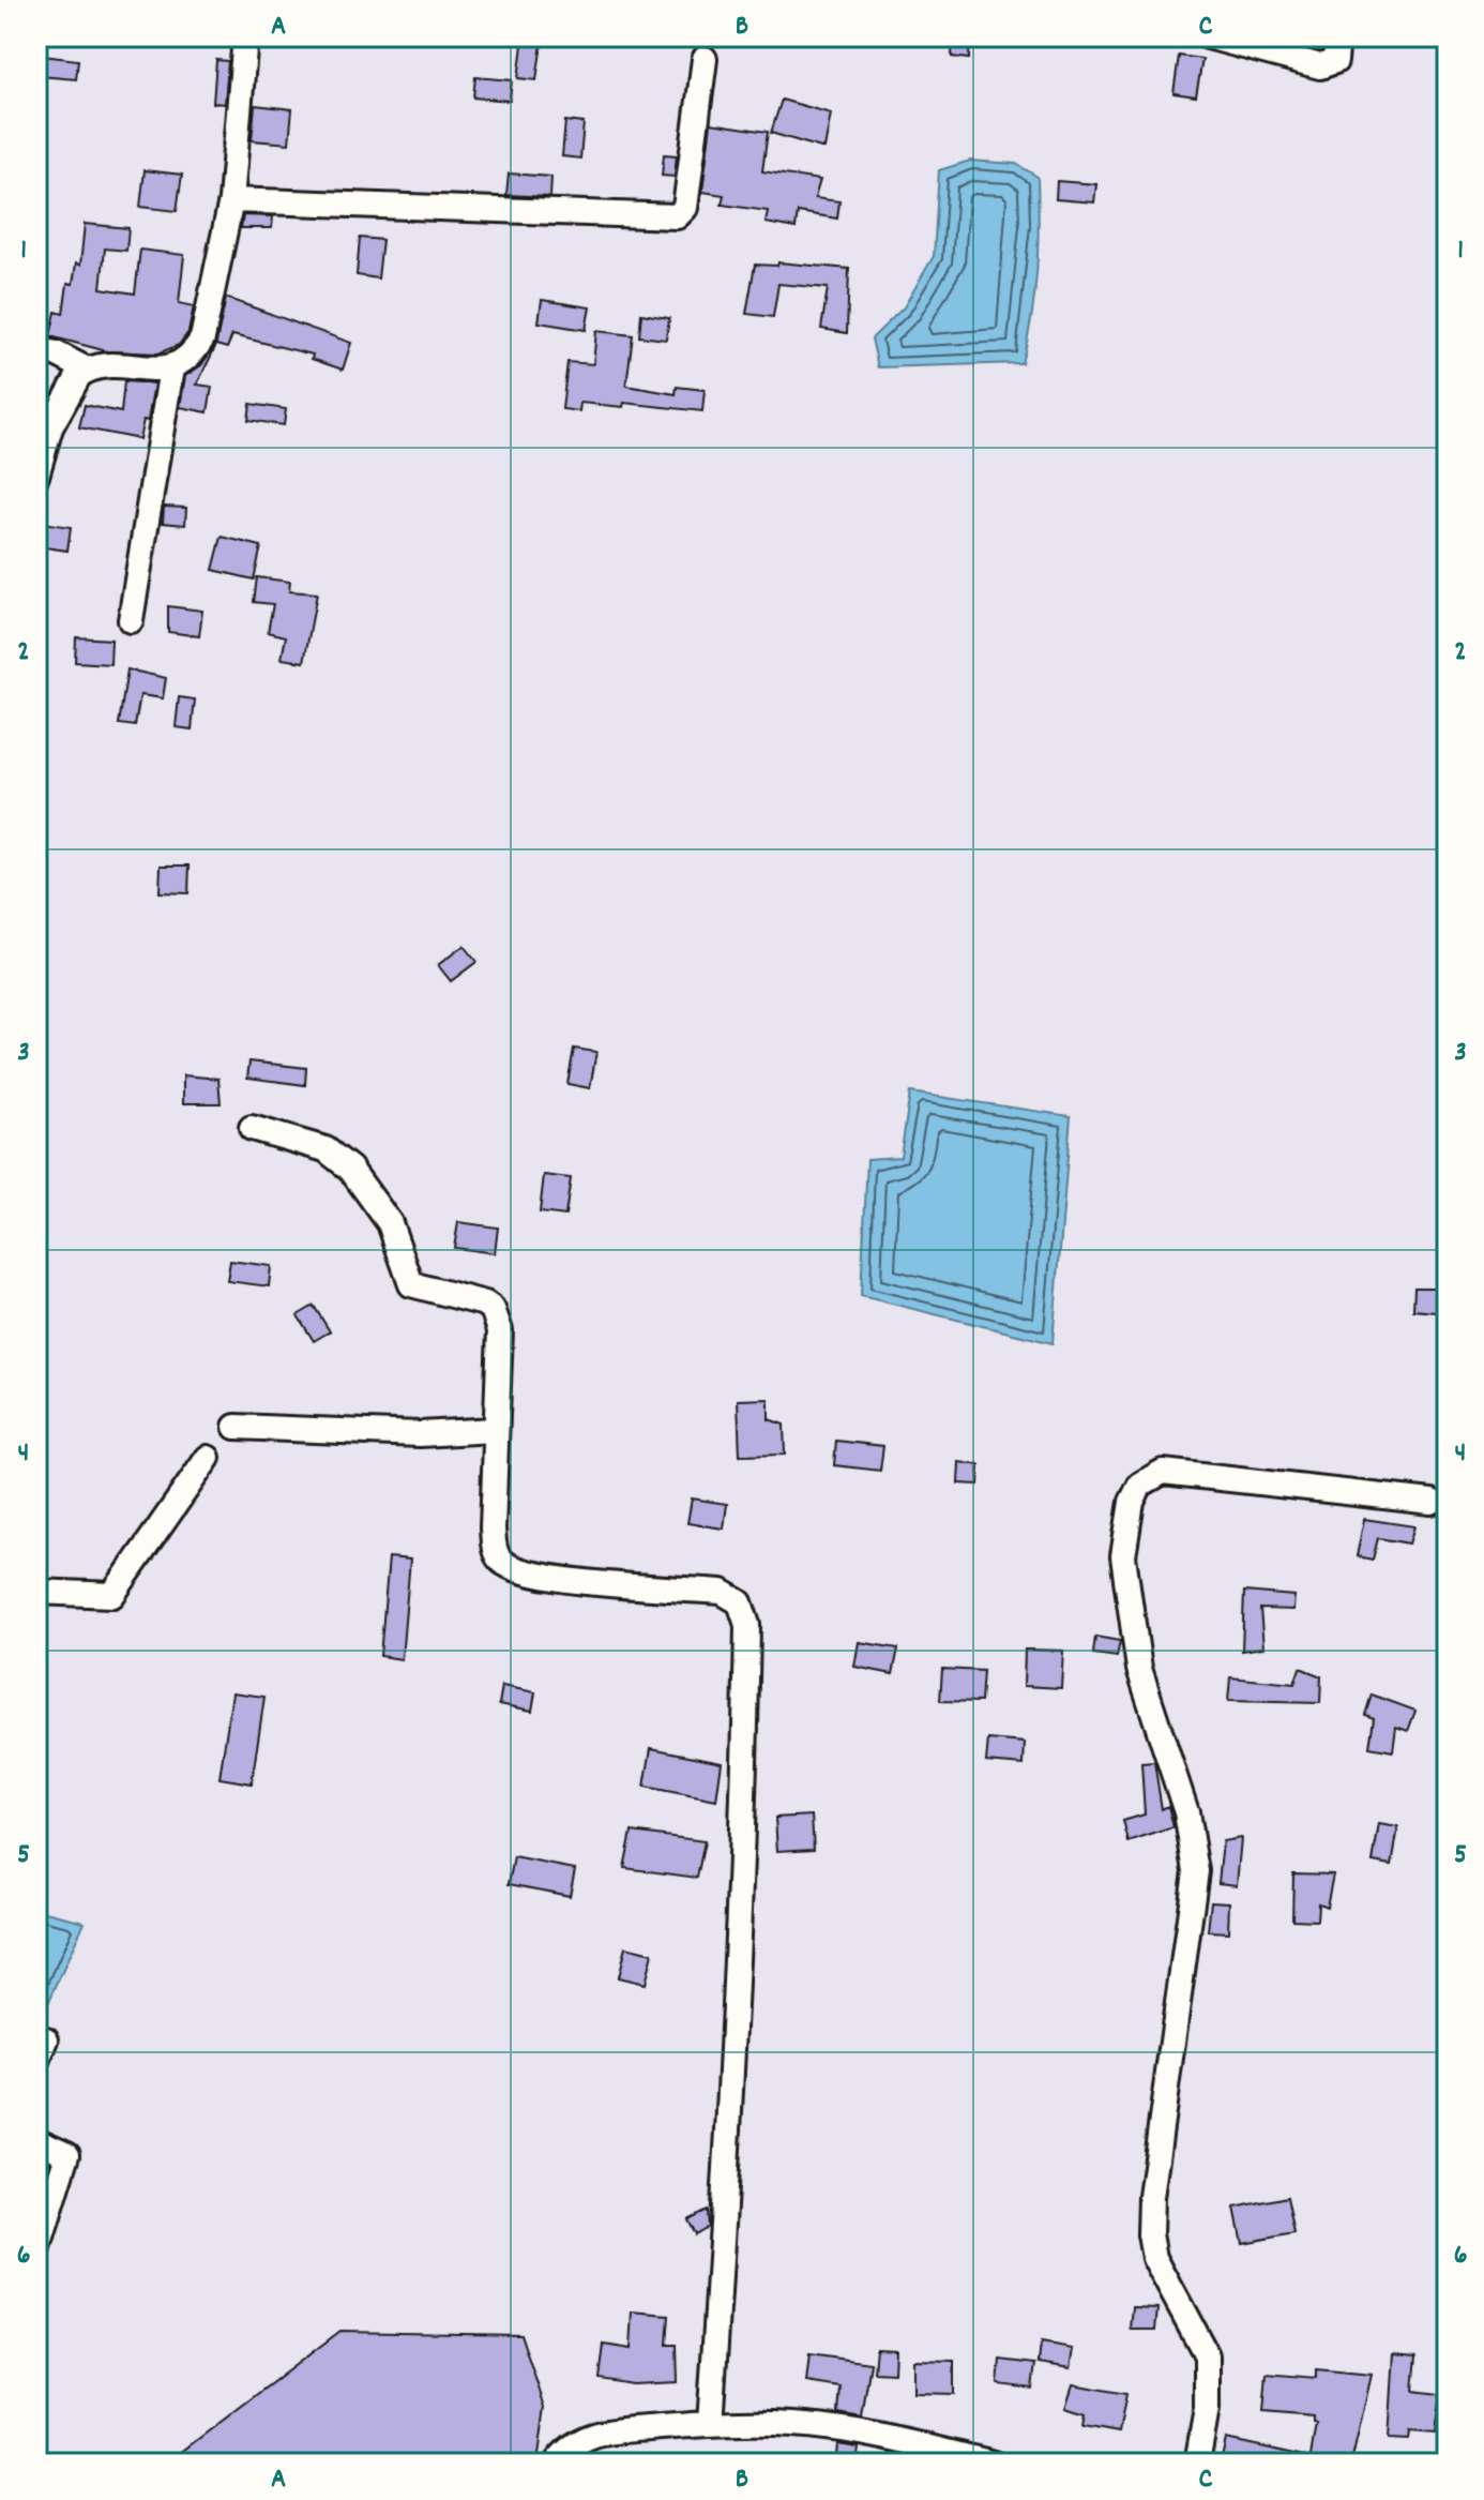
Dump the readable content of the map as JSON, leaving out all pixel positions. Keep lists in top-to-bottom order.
{
  "grid": {
    "columns": ["A", "B", "C"],
    "rows": [
      "1",
      "2",
      "3",
      "4",
      "5",
      "6"
    ]
  }
}
